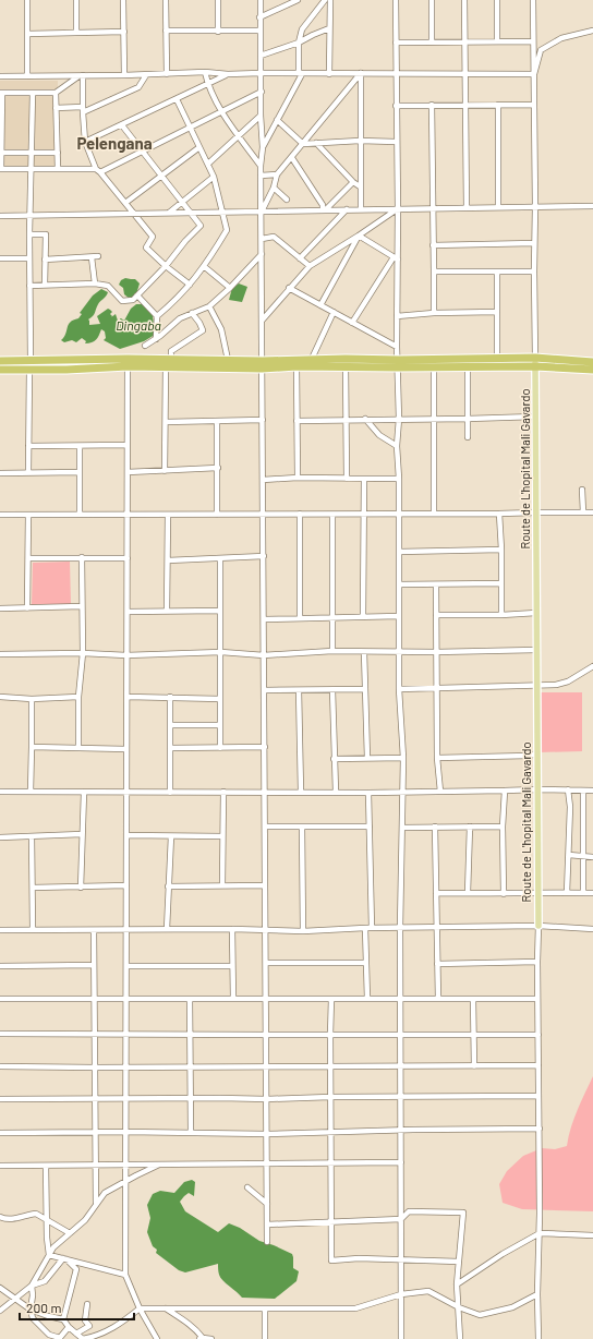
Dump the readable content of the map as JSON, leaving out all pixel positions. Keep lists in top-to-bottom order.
{
  "streets": {
    "main road": ["Route de L'hopital Mali Gavardo"]
  },
  "districts": ["Pelengana"],
  "water": ["Dingaba"],
  "scale_bar": "200 m"
}
